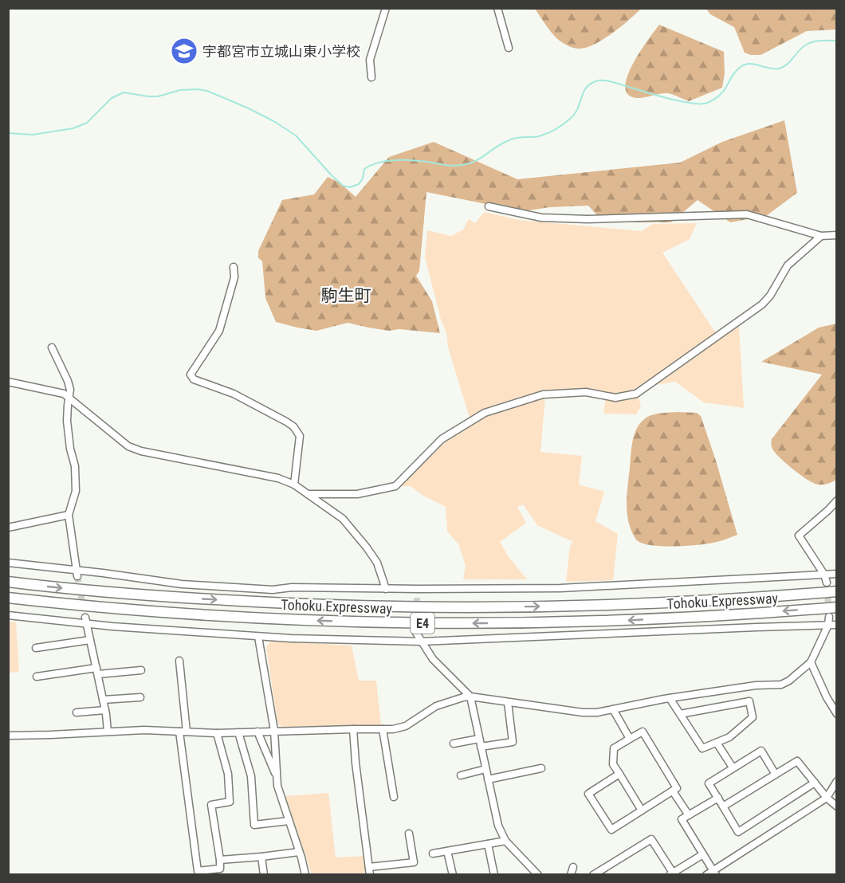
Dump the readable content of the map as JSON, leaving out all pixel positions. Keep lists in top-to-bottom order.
{
  "streets": {
    "highway": ["Tohoku Expressway", "E4"]
  },
  "districts": ["駒生町"],
  "places": {
    "school or university": ["宇都宮市立城山東小学校"]
  }
}
